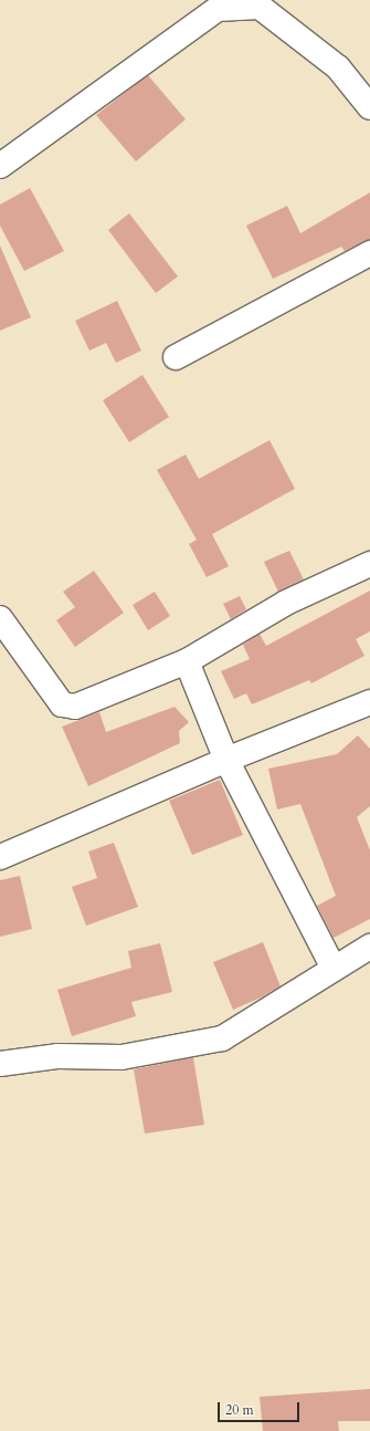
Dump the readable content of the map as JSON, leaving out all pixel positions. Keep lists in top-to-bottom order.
{
  "scale_bar": "20 m"
}
